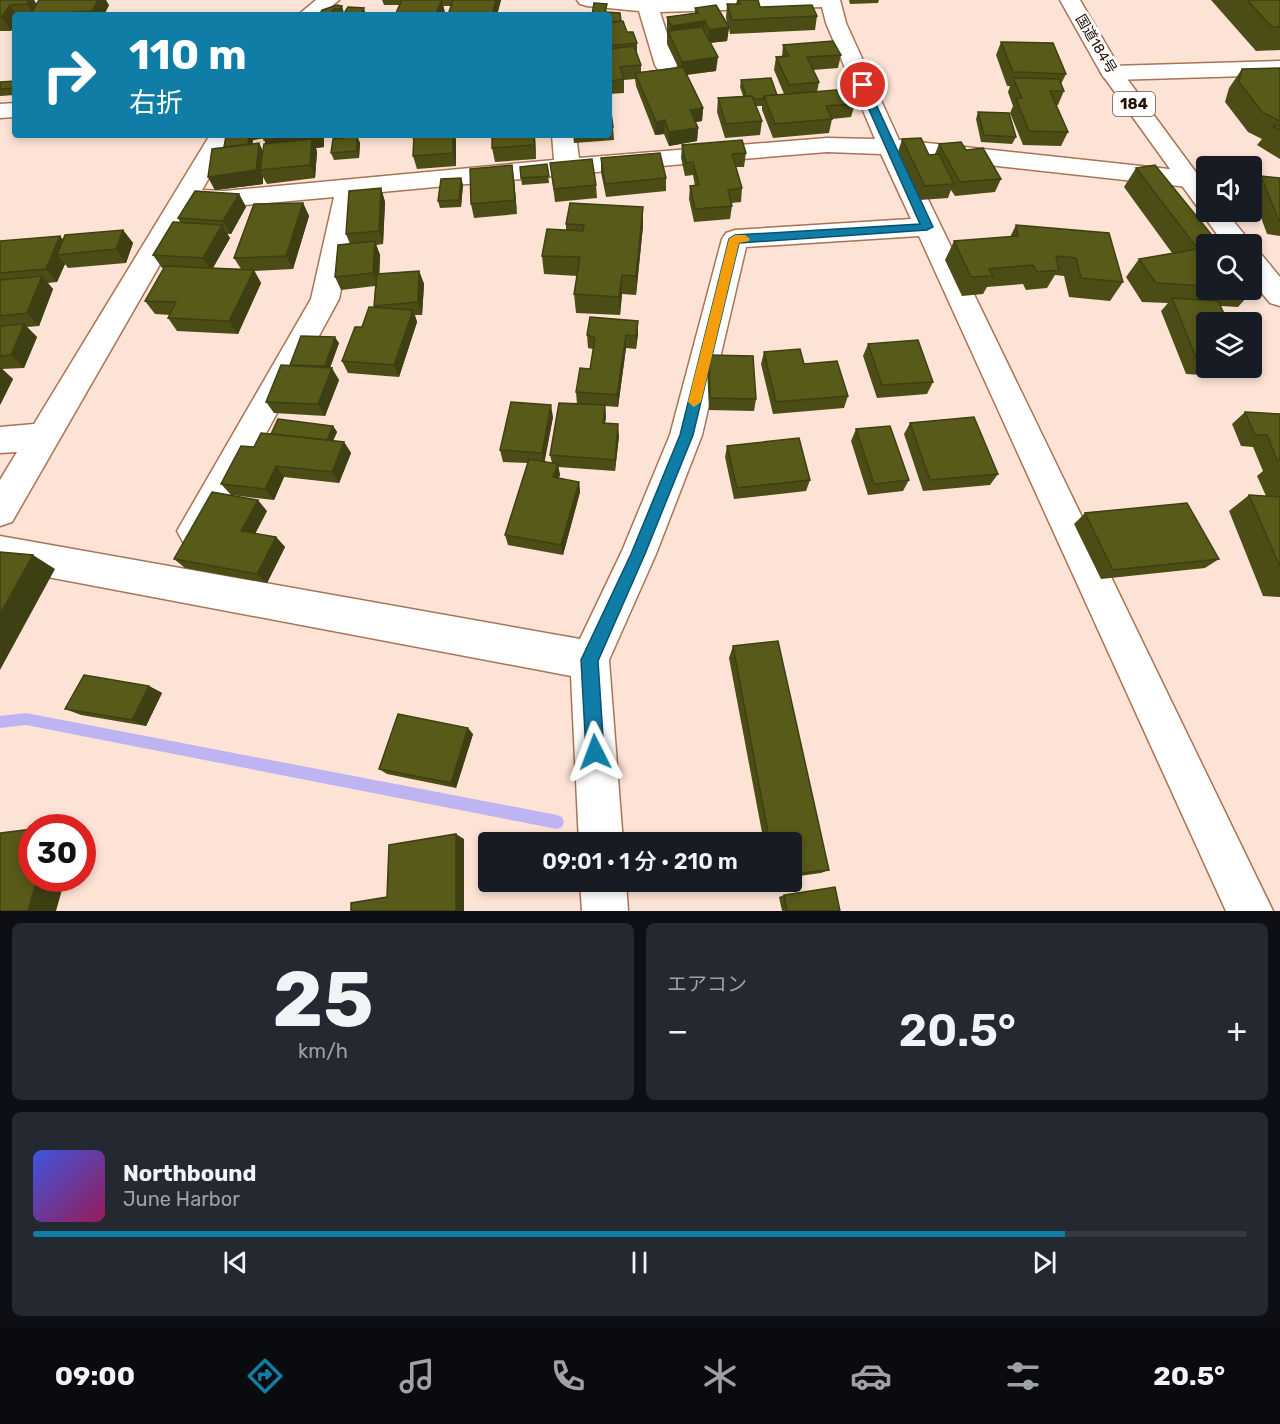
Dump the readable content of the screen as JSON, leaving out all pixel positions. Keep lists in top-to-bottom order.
{
  "streets": {
    "main road": ["国道184号", "184"]
  },
  "page": {
    "turn": ["110 m", "右折"],
    "limit": "30",
    "trip": "09:01 · 1 分 · 210 m",
    "tile": [
      ["25", "km/h"],
      "エアコン"
    ],
    "heat": ["−", "20.5°", "+"],
    "song": ["Northbound", "June Harbor"],
    "tabs": ["09:00", "20.5°"]
  }
}
